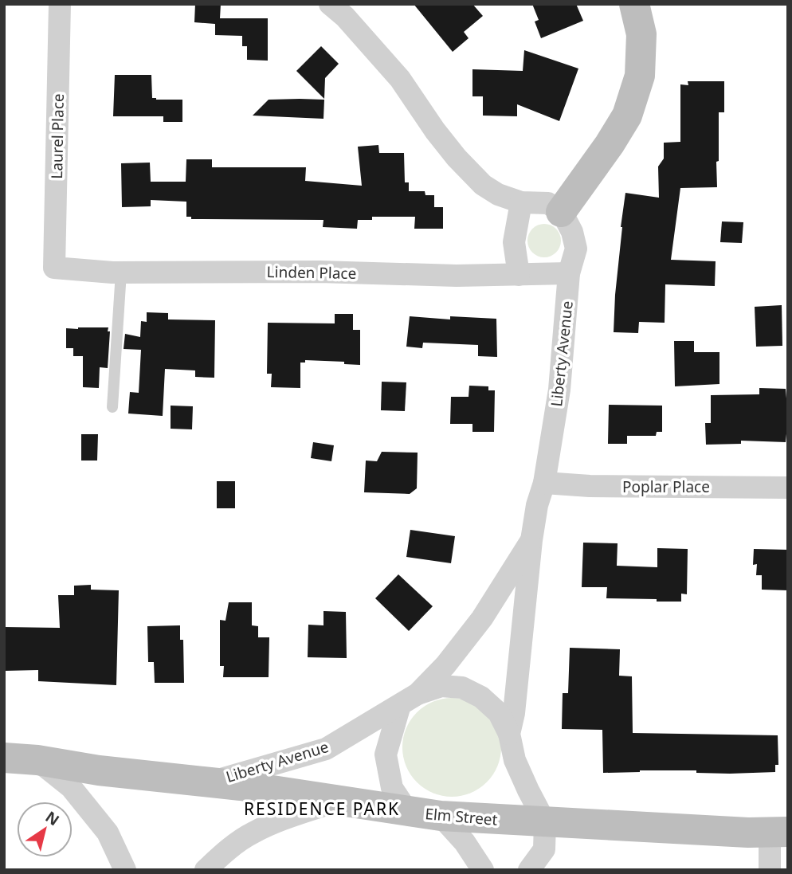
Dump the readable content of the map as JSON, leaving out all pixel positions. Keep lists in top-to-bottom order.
{
  "streets": {
    "street": [
      "Laurel Place",
      "Linden Place",
      "Liberty Avenue",
      "Poplar Place",
      "Elm Street"
    ]
  },
  "crossings": [
    ["Laurel Place", "Linden Place"],
    ["Linden Place", "Liberty Avenue"],
    ["Liberty Avenue", "Poplar Place"],
    ["Liberty Avenue", "Elm Street"]
  ],
  "districts": ["RESIDENCE PARK"],
  "north": "top right"
}
